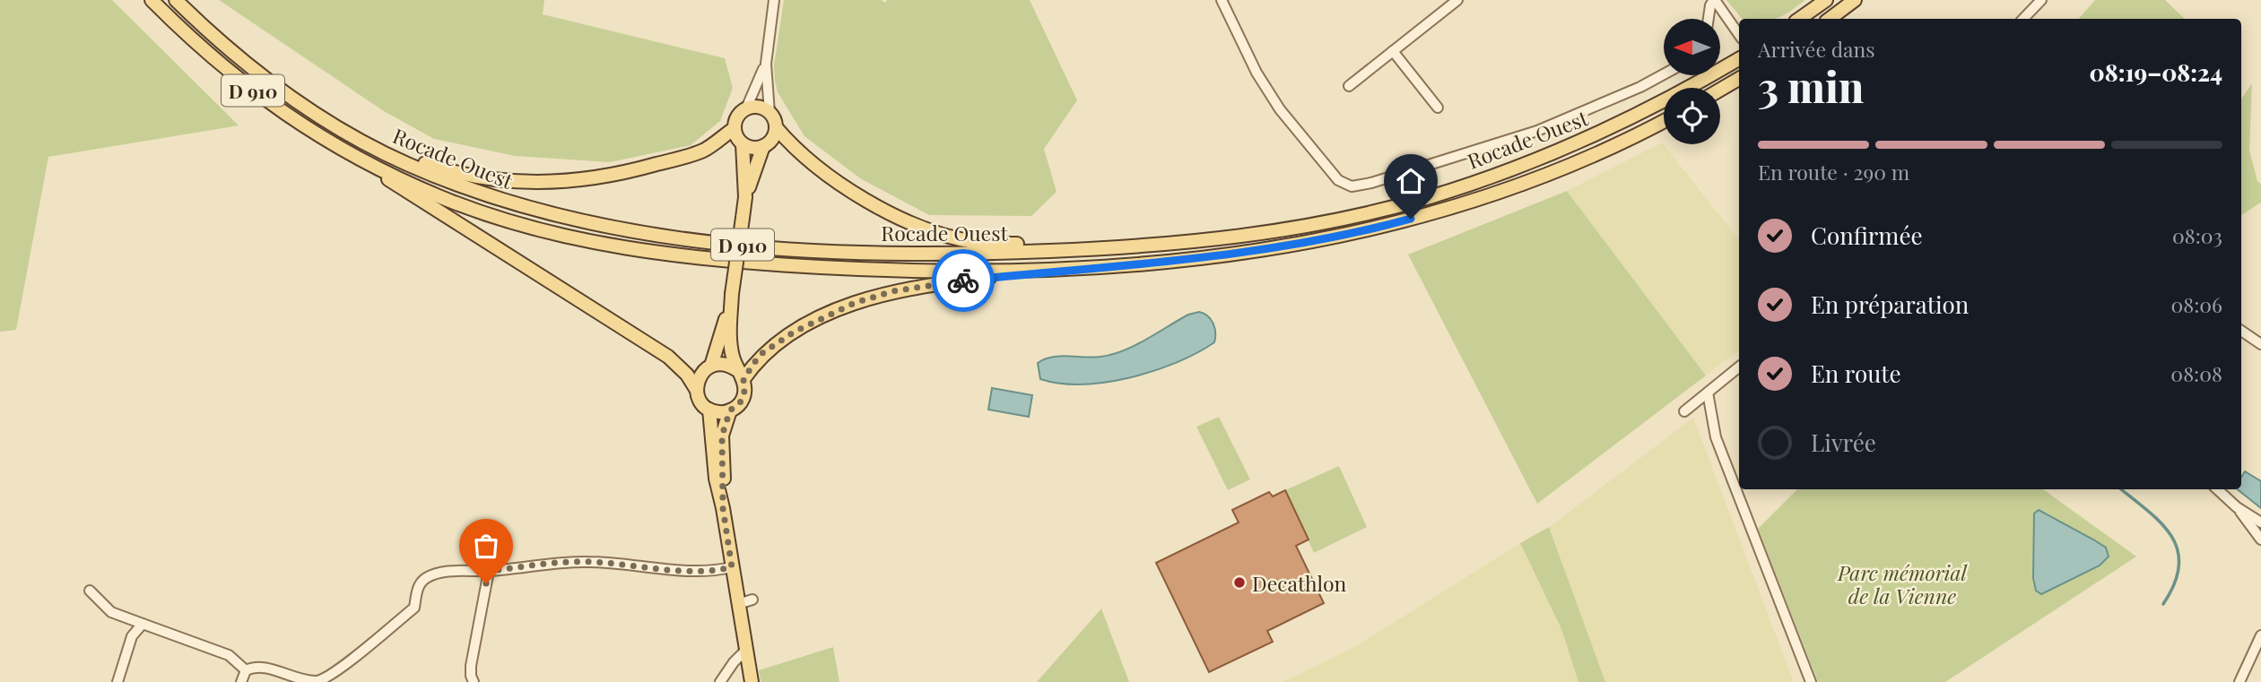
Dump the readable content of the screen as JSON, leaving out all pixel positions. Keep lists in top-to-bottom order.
{
  "streets": {
    "main road": ["D 910", "Rocade Ouest"]
  },
  "parks": ["Parc mémorial de la Vienne"],
  "places": ["Decathlon"],
  "north": "left",
  "page": {
    "heading": ["3 min", "Arrivée dans", "08:19–08:24"],
    "bar": "En route · 290 m",
    "list": [
      ["Confirmée", "08:03"],
      ["En préparation", "08:06"],
      ["En route", "08:08"],
      "Livrée"
    ]
  }
}
